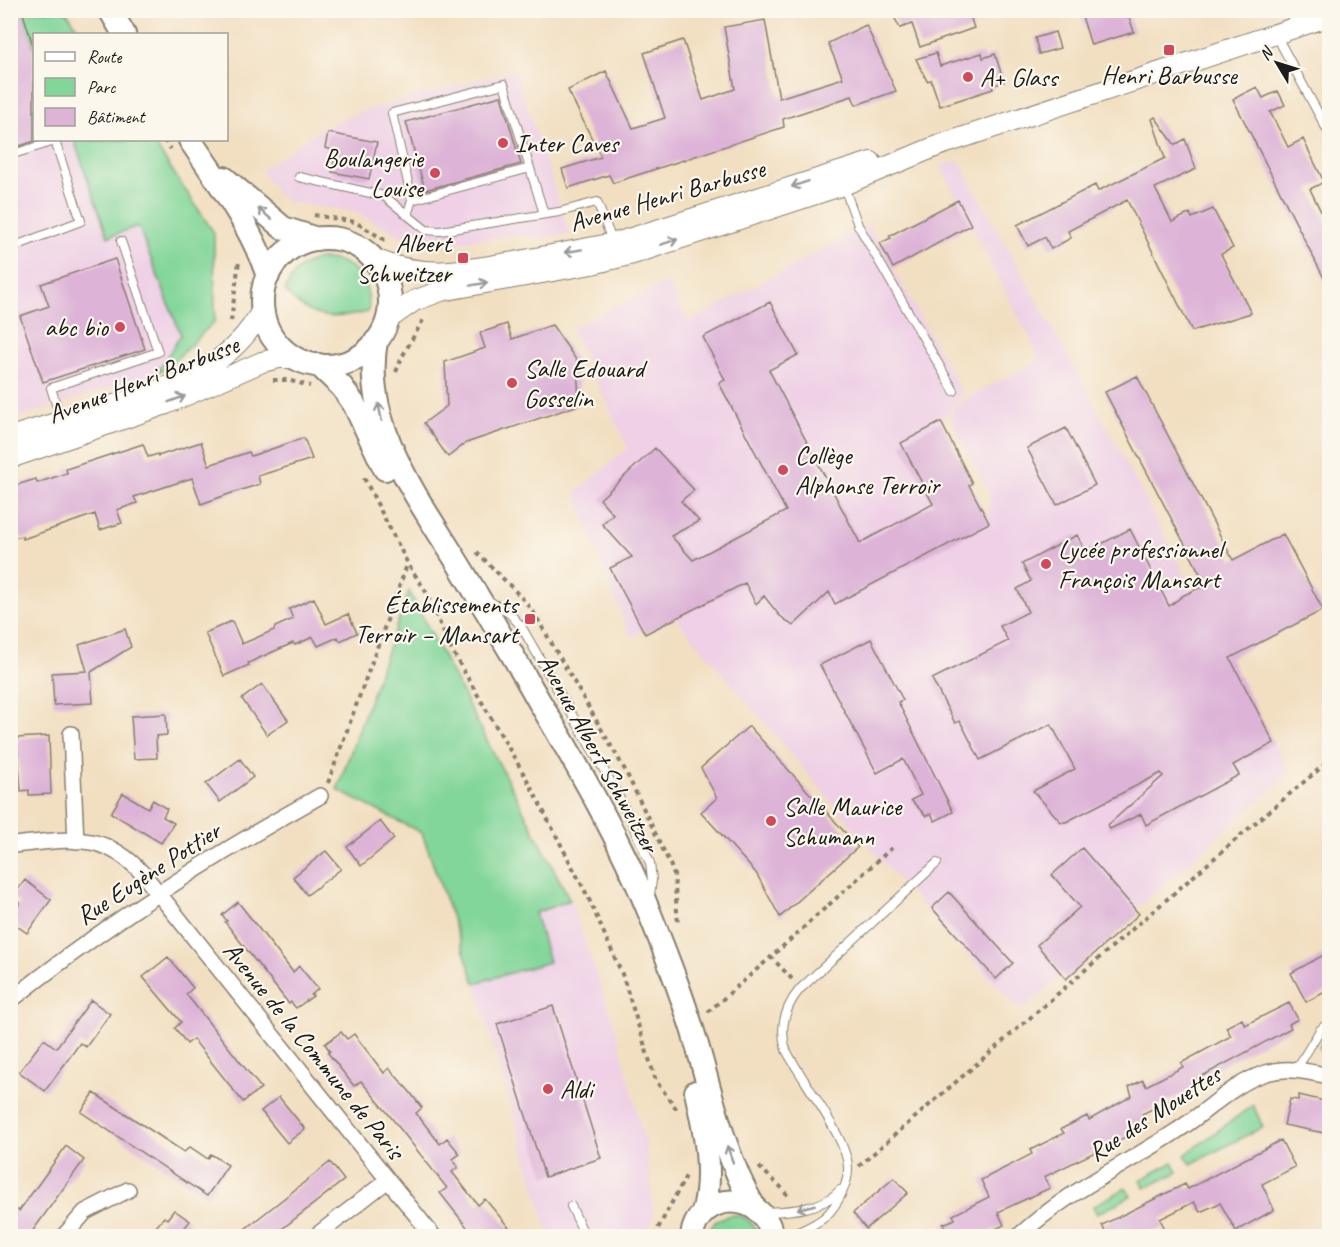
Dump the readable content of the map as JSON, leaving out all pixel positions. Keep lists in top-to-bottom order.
{
  "streets": {
    "main road": ["Avenue Albert Schweitzer"],
    "street": [
      "Avenue Henri Barbusse",
      "Rue Eugène Pottier",
      "Avenue de la Commune de Paris",
      "Rue des Mouettes"
    ]
  },
  "crossings": [
    ["Avenue Henri Barbusse", "Avenue Albert Schweitzer"],
    ["Rue Eugène Pottier", "Avenue de la Commune de Paris"]
  ],
  "places": {
    "transit": ["Henri Barbusse", "Albert Schweitzer", "Établissements Terroir – Mansart"],
    "other": [
      "A+ Glass",
      "Inter Caves",
      "Boulangerie Louise",
      "abc bio",
      "Salle Edouard Gosselin",
      "Collège Alphonse Terroir",
      "Lycée professionnel François Mansart",
      "Salle Maurice Schumann",
      "Aldi"
    ]
  },
  "legend": ["Route", "Parc", "Bâtiment"],
  "north": "top left"
}
